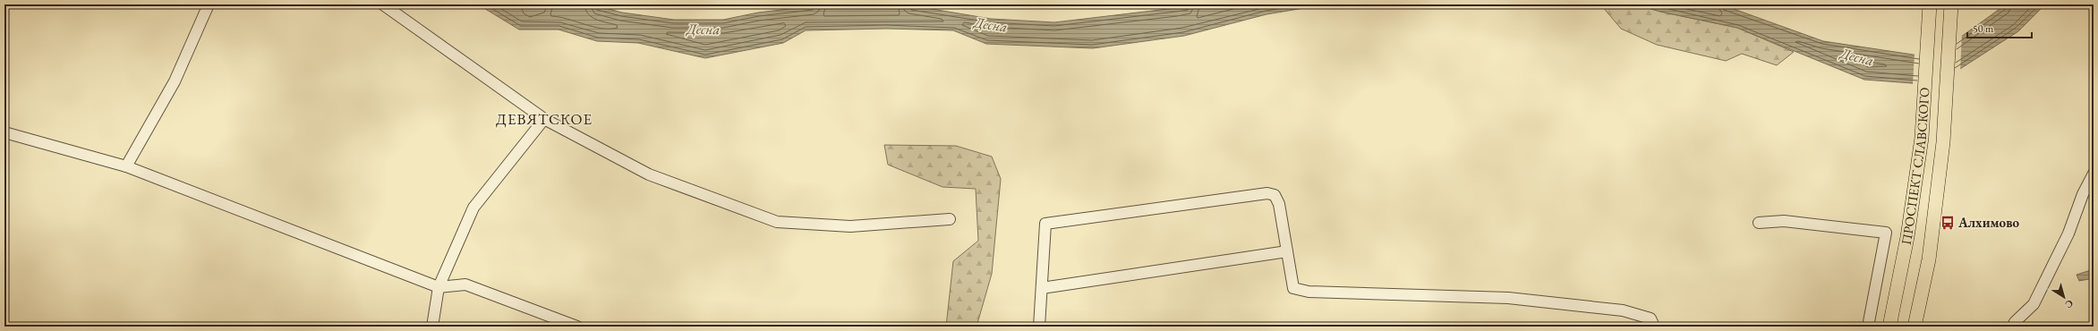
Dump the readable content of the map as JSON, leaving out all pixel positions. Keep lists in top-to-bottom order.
{
  "streets": {
    "main road": ["ПРОСПЕКТ СЛАВСКОГО"]
  },
  "districts": ["ДЕВЯТСКОЕ"],
  "water": ["Десна"],
  "places": {
    "bus stop": ["Алхимово"]
  },
  "scale_bar": "50 m",
  "north": "bottom right"
}
